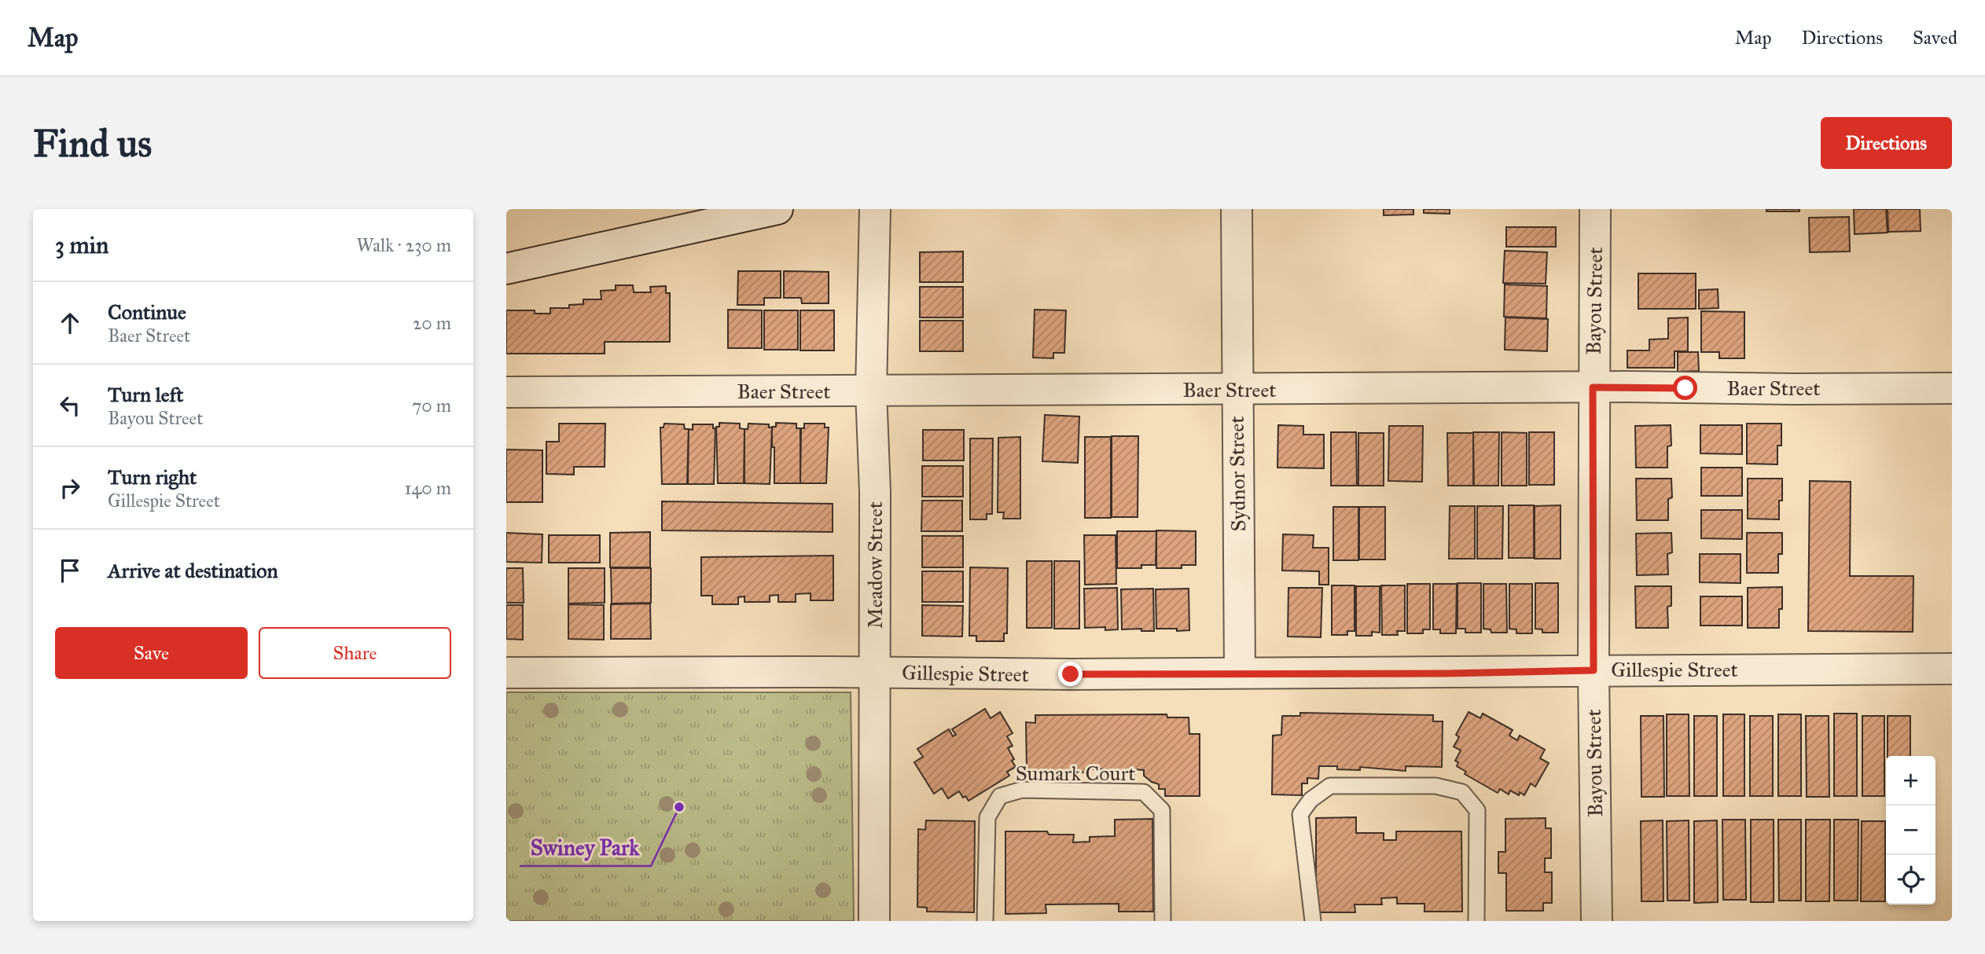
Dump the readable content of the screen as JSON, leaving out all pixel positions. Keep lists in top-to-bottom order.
{
  "streets": {
    "street": [
      "Bayou Street",
      "Baer Street",
      "Sydnor Street",
      "Meadow Street",
      "Gillespie Street"
    ],
    "lane": ["Sumark Court"]
  },
  "crossings": [
    ["Bayou Street", "Baer Street"],
    ["Bayou Street", "Gillespie Street"],
    ["Baer Street", "Sydnor Street"],
    ["Baer Street", "Meadow Street"],
    ["Sydnor Street", "Gillespie Street"],
    ["Meadow Street", "Gillespie Street"]
  ],
  "places": ["Swiney Park"],
  "page": {
    "header": "Map",
    "nav": ["Map", "Directions", "Saved"],
    "buttons": [
      "Directions",
      ["Save", "Share"]
    ],
    "title": "Find us",
    "heading": ["3 min", "Walk · 230 m"],
    "list": [
      ["Continue", "Baer Street", "20 m"],
      ["Turn left", "Bayou Street", "70 m"],
      ["Turn right", "Gillespie Street", "140 m"],
      "Arrive at destination"
    ],
    "map_buttons": ["+", "−"]
  }
}
